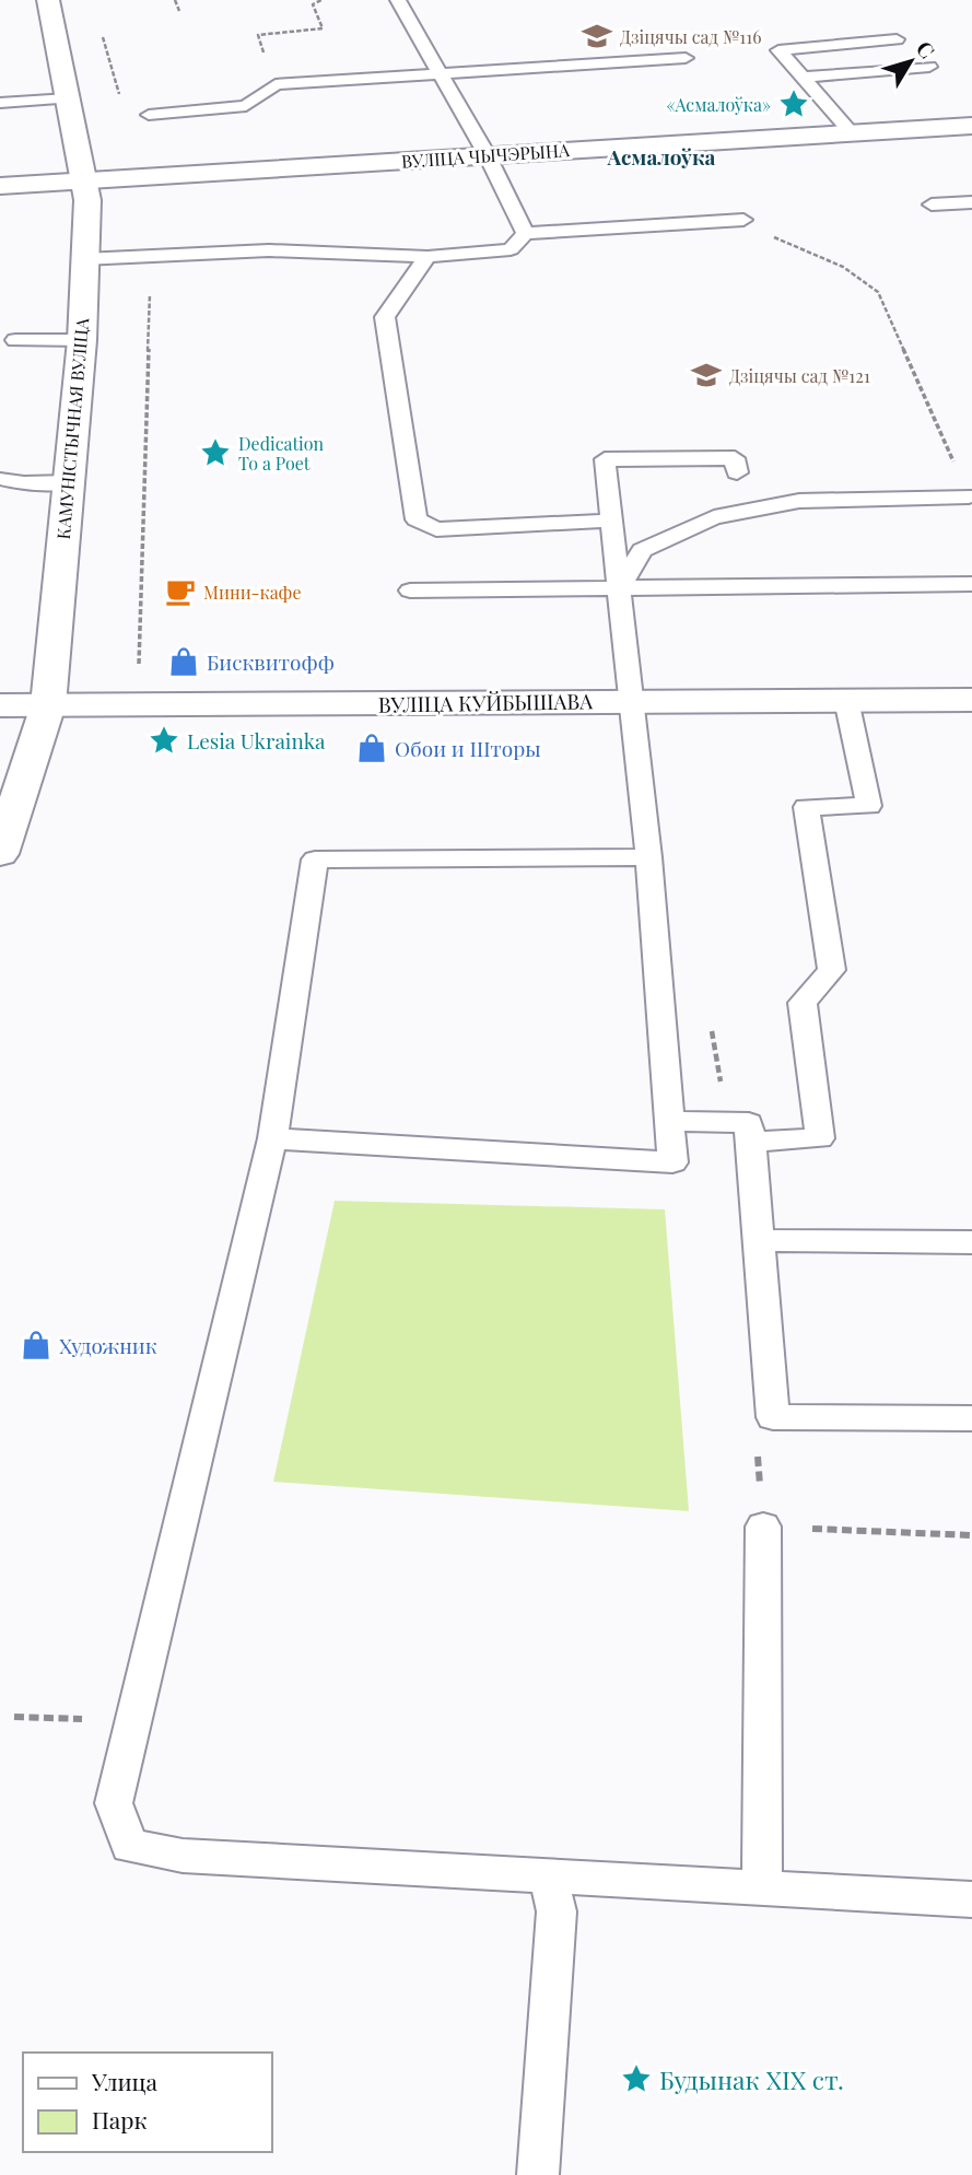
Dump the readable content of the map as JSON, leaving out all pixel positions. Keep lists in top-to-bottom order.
{
  "streets": {
    "street": ["ВУЛІЦА ЧЫЧЭРЫНА", "КАМУНІСТЫЧНАЯ ВУЛІЦА", "ВУЛІЦА КУЙБЫШАВА"]
  },
  "crossings": [
    ["ВУЛІЦА ЧЫЧЭРЫНА", "КАМУНІСТЫЧНАЯ ВУЛІЦА"],
    ["КАМУНІСТЫЧНАЯ ВУЛІЦА", "ВУЛІЦА КУЙБЫШАВА"]
  ],
  "districts": ["Асмалоўка"],
  "places": {
    "school or university": ["Дзіцячы сад №116", "Дзіцячы сад №121"],
    "place": [
      "«Асмалоўка»",
      "Dedication To a Poet",
      "Lesia Ukrainka",
      "Будынак XIX ст."
    ],
    "cafe": ["Мини-кафе"],
    "shop": ["Бисквитофф", "Обои и Шторы", "Художник"]
  },
  "legend": ["Улица", "Парк"],
  "north": "top right"
}
